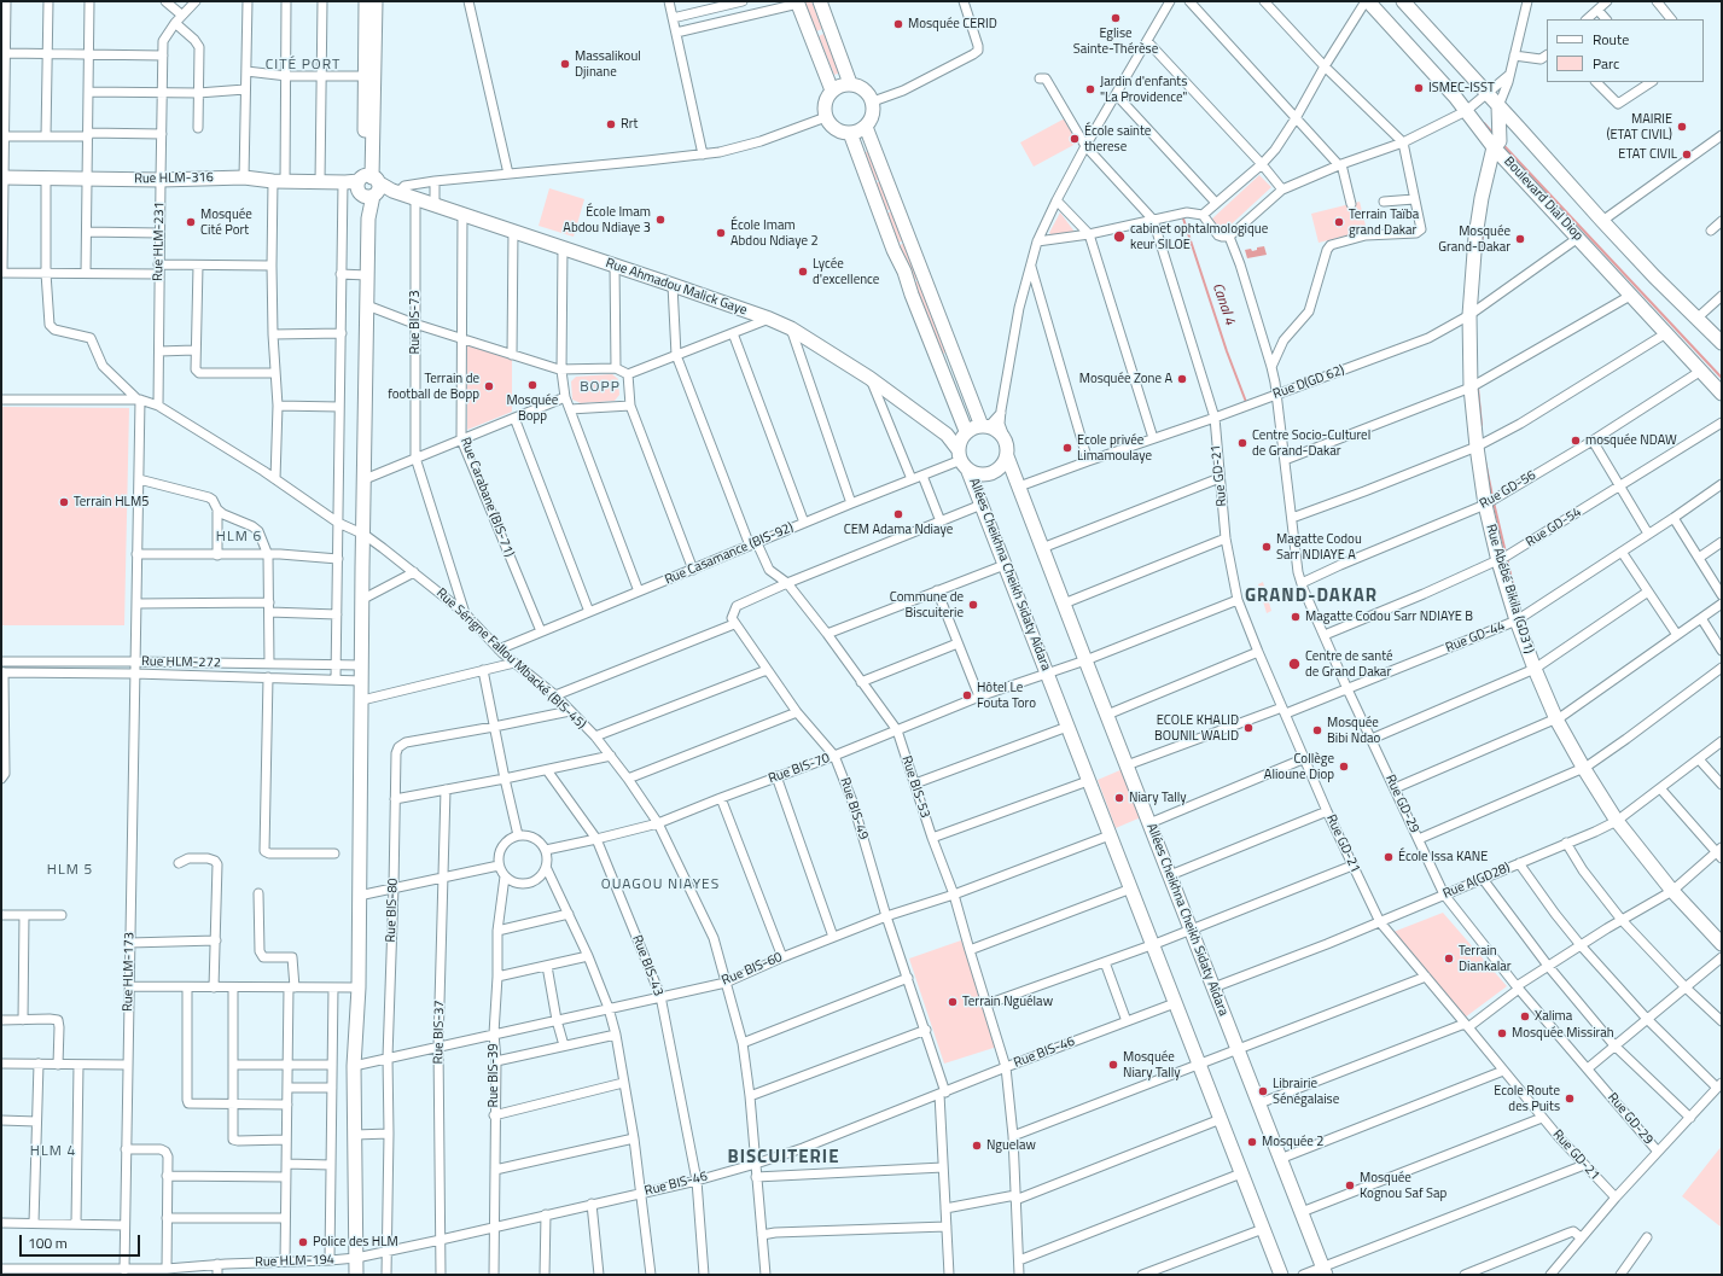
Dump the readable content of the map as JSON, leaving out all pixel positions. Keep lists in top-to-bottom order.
{
  "streets": {
    "main road": [
      "Rue HLM-316",
      "Boulevard Dial Diop",
      "Rue Ahmadou Malick Gaye",
      "Allées Cheikhna Cheikh Sidaty Aîdara",
      "Rue Abébé Bikila (GD31)"
    ],
    "street": [
      "Rue HLM-231",
      "Rue BIS-73",
      "Rue D(GD 62)",
      "Rue GD-21",
      "Rue GD-56",
      "Rue Carabane (BIS-71)",
      "Rue GD-54",
      "Rue Casamance (BIS-92)",
      "Rue GD-44",
      "Rue Sérigne Fallou Mbacké (BIS-45)",
      "Rue HLM-272",
      "Rue BIS-70",
      "Rue BIS-53",
      "Rue GD-29",
      "Rue BIS-49",
      "Rue A(GD28)",
      "Rue BIS-80",
      "Rue BIS-43",
      "Rue BIS-60",
      "Rue HLM-173",
      "Rue BIS-37",
      "Rue BIS-46",
      "Rue BIS-39",
      "Rue HLM-194"
    ]
  },
  "crossings": [
    ["Rue HLM-316", "Rue HLM-231"],
    ["Rue HLM-316", "Rue Ahmadou Malick Gaye"],
    ["Boulevard Dial Diop", "Rue D(GD 62)"],
    ["Boulevard Dial Diop", "Rue GD-56"],
    ["Boulevard Dial Diop", "Rue Abébé Bikila (GD31)"],
    ["Rue HLM-231", "Rue Sérigne Fallou Mbacké (BIS-45)"],
    ["Rue Ahmadou Malick Gaye", "Rue BIS-73"],
    ["Rue Ahmadou Malick Gaye", "Rue Carabane (BIS-71)"],
    ["Rue Ahmadou Malick Gaye", "Allées Cheikhna Cheikh Sidaty Aîdara"],
    ["Rue Ahmadou Malick Gaye", "Rue BIS-53"],
    ["Rue BIS-73", "Rue Sérigne Fallou Mbacké (BIS-45)"],
    ["Rue D(GD 62)", "Rue GD-21"],
    ["Rue D(GD 62)", "Allées Cheikhna Cheikh Sidaty Aîdara"],
    ["Rue D(GD 62)", "Rue Abébé Bikila (GD31)"],
    ["Rue D(GD 62)", "Rue GD-29"],
    ["Rue GD-21", "Rue GD-44"],
    ["Rue GD-21", "Rue BIS-70"],
    ["Rue GD-21", "Rue A(GD28)"],
    ["Rue GD-56", "Rue Abébé Bikila (GD31)"],
    ["Rue GD-56", "Rue GD-29"],
    ["Rue Carabane (BIS-71)", "Rue Casamance (BIS-92)"],
    ["Rue GD-54", "Rue Abébé Bikila (GD31)"],
    ["Rue GD-54", "Rue GD-29"],
    ["Rue Casamance (BIS-92)", "Allées Cheikhna Cheikh Sidaty Aîdara"],
    ["Rue Casamance (BIS-92)", "Rue Sérigne Fallou Mbacké (BIS-45)"],
    ["Rue Casamance (BIS-92)", "Rue BIS-53"],
    ["Allées Cheikhna Cheikh Sidaty Aîdara", "Rue GD-44"],
    ["Allées Cheikhna Cheikh Sidaty Aîdara", "Rue BIS-70"],
    ["Allées Cheikhna Cheikh Sidaty Aîdara", "Rue A(GD28)"],
    ["Allées Cheikhna Cheikh Sidaty Aîdara", "Rue BIS-60"],
    ["Allées Cheikhna Cheikh Sidaty Aîdara", "Rue BIS-46"],
    ["Rue Abébé Bikila (GD31)", "Rue GD-44"],
    ["Rue Abébé Bikila (GD31)", "Rue A(GD28)"],
    ["Rue GD-44", "Rue GD-29"],
    ["Rue Sérigne Fallou Mbacké (BIS-45)", "Rue BIS-70"],
    ["Rue Sérigne Fallou Mbacké (BIS-45)", "Rue BIS-80"],
    ["Rue Sérigne Fallou Mbacké (BIS-45)", "Rue BIS-60"],
    ["Rue Sérigne Fallou Mbacké (BIS-45)", "Rue HLM-173"],
    ["Rue Sérigne Fallou Mbacké (BIS-45)", "Rue BIS-46"],
    ["Rue HLM-272", "Rue HLM-173"],
    ["Rue BIS-70", "Rue BIS-53"],
    ["Rue BIS-70", "Rue BIS-49"],
    ["Rue BIS-70", "Rue BIS-43"],
    ["Rue BIS-70", "Rue BIS-39"],
    ["Rue BIS-53", "Rue BIS-60"],
    ["Rue BIS-53", "Rue BIS-46"],
    ["Rue GD-29", "Rue A(GD28)"],
    ["Rue BIS-49", "Rue BIS-60"],
    ["Rue BIS-49", "Rue BIS-46"],
    ["Rue BIS-80", "Rue BIS-60"],
    ["Rue BIS-80", "Rue BIS-46"],
    ["Rue BIS-43", "Rue BIS-60"],
    ["Rue BIS-43", "Rue BIS-46"],
    ["Rue BIS-60", "Rue BIS-37"],
    ["Rue BIS-60", "Rue BIS-39"],
    ["Rue HLM-173", "Rue HLM-194"],
    ["Rue BIS-37", "Rue BIS-46"],
    ["Rue BIS-46", "Rue BIS-39"],
    ["Rue BIS-46", "Rue HLM-194"]
  ],
  "districts": [
    "CITÉ PORT",
    "BOPP",
    "HLM 6",
    "GRAND-DAKAR",
    "HLM 5",
    "OUAGOU NIAYES",
    "HLM 4",
    "BISCUITERIE"
  ],
  "water": ["Canal 4"],
  "places": [
    "Eglise Sainte-Thérèse",
    "Mosquée CERID",
    "Massalikoul Djinane",
    "ISMEC-ISST",
    "Jardin d'enfants \"La Providence\"",
    "Rrt",
    "MAIRIE (ETAT CIVIL)",
    "École sainte therese",
    "ETAT CIVIL",
    "École Imam Abdou Ndiaye 3",
    "Mosquée Cité Port",
    "Terrain Taïba grand Dakar",
    "École Imam Abdou Ndiaye 2",
    "cabinet ophtalmologique keur SILOE",
    "Mosquée Grand-Dakar",
    "Lycée d'excellence",
    "Mosquée Zone A",
    "Mosquée Bopp",
    "Terrain de football de Bopp",
    "mosquée NDAW",
    "Centre Socio-Culturel de Grand-Dakar",
    "Ecole privée Limamoulaye",
    "Terrain HLM5",
    "CEM Adama Ndiaye",
    "Magatte Codou Sarr NDIAYE A",
    "Commune de Biscuiterie",
    "Magatte Codou Sarr NDIAYE B",
    "Centre de santé de Grand Dakar",
    "Hôtel Le Fouta Toro",
    "ECOLE KHALID BOUNIL WALID",
    "Mosquée Bibi Ndao",
    "Collège Alioune Diop",
    "Niary Tally",
    "École Issa KANE",
    "Terrain Diankalar",
    "Terrain Nguélaw",
    "Xalima",
    "Mosquée Missirah",
    "Mosquée Niary Tally",
    "Librairie Sénégalaise",
    "Ecole Route des Puits",
    "Mosquée 2",
    "Nguelaw",
    "Mosquée Kognou Saf Sap",
    "Police des HLM"
  ],
  "legend": ["Route", "Parc"],
  "scale_bar": "100 m"
}
